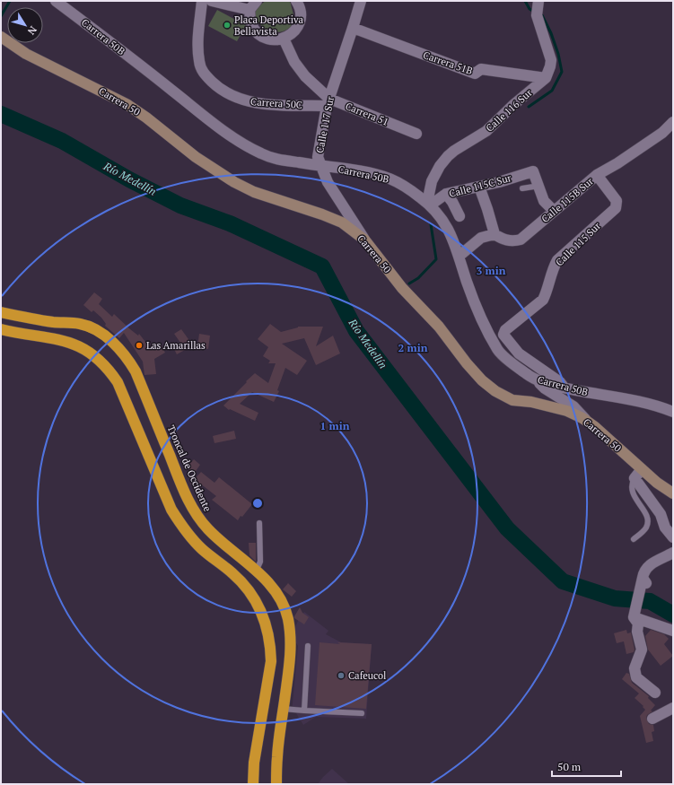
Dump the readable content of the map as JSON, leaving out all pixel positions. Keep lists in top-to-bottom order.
{
  "streets": {
    "highway": ["Troncal de Occidente"],
    "main road": ["Carrera 50"],
    "street": [
      "Carrera 50B",
      "Carrera 51B",
      "Carrera 50C",
      "Calle 116 Sur",
      "Carrera 51",
      "Calle 117 Sur",
      "Calle 115C Sur",
      "Calle 115B Sur",
      "Calle 115 Sur"
    ]
  },
  "crossings": [
    ["Carrera 50B", "Calle 116 Sur"],
    ["Carrera 50B", "Calle 117 Sur"],
    ["Carrera 50B", "Calle 115C Sur"],
    ["Carrera 50B", "Calle 115 Sur"],
    ["Carrera 51B", "Calle 116 Sur"],
    ["Carrera 51B", "Calle 117 Sur"],
    ["Carrera 50", "Calle 117 Sur"],
    ["Carrera 50C", "Carrera 51"],
    ["Carrera 50C", "Calle 117 Sur"],
    ["Calle 116 Sur", "Calle 115C Sur"],
    ["Carrera 51", "Calle 117 Sur"],
    ["Calle 115B Sur", "Calle 115 Sur"]
  ],
  "water": ["Río Medellín"],
  "places": ["Placa Deportiva Bellavista", "Las Amarillas", "Cafeucol"],
  "scale_bar": "50 m",
  "north": "bottom right",
  "rings": ["3 min", "2 min", "1 min"]
}
